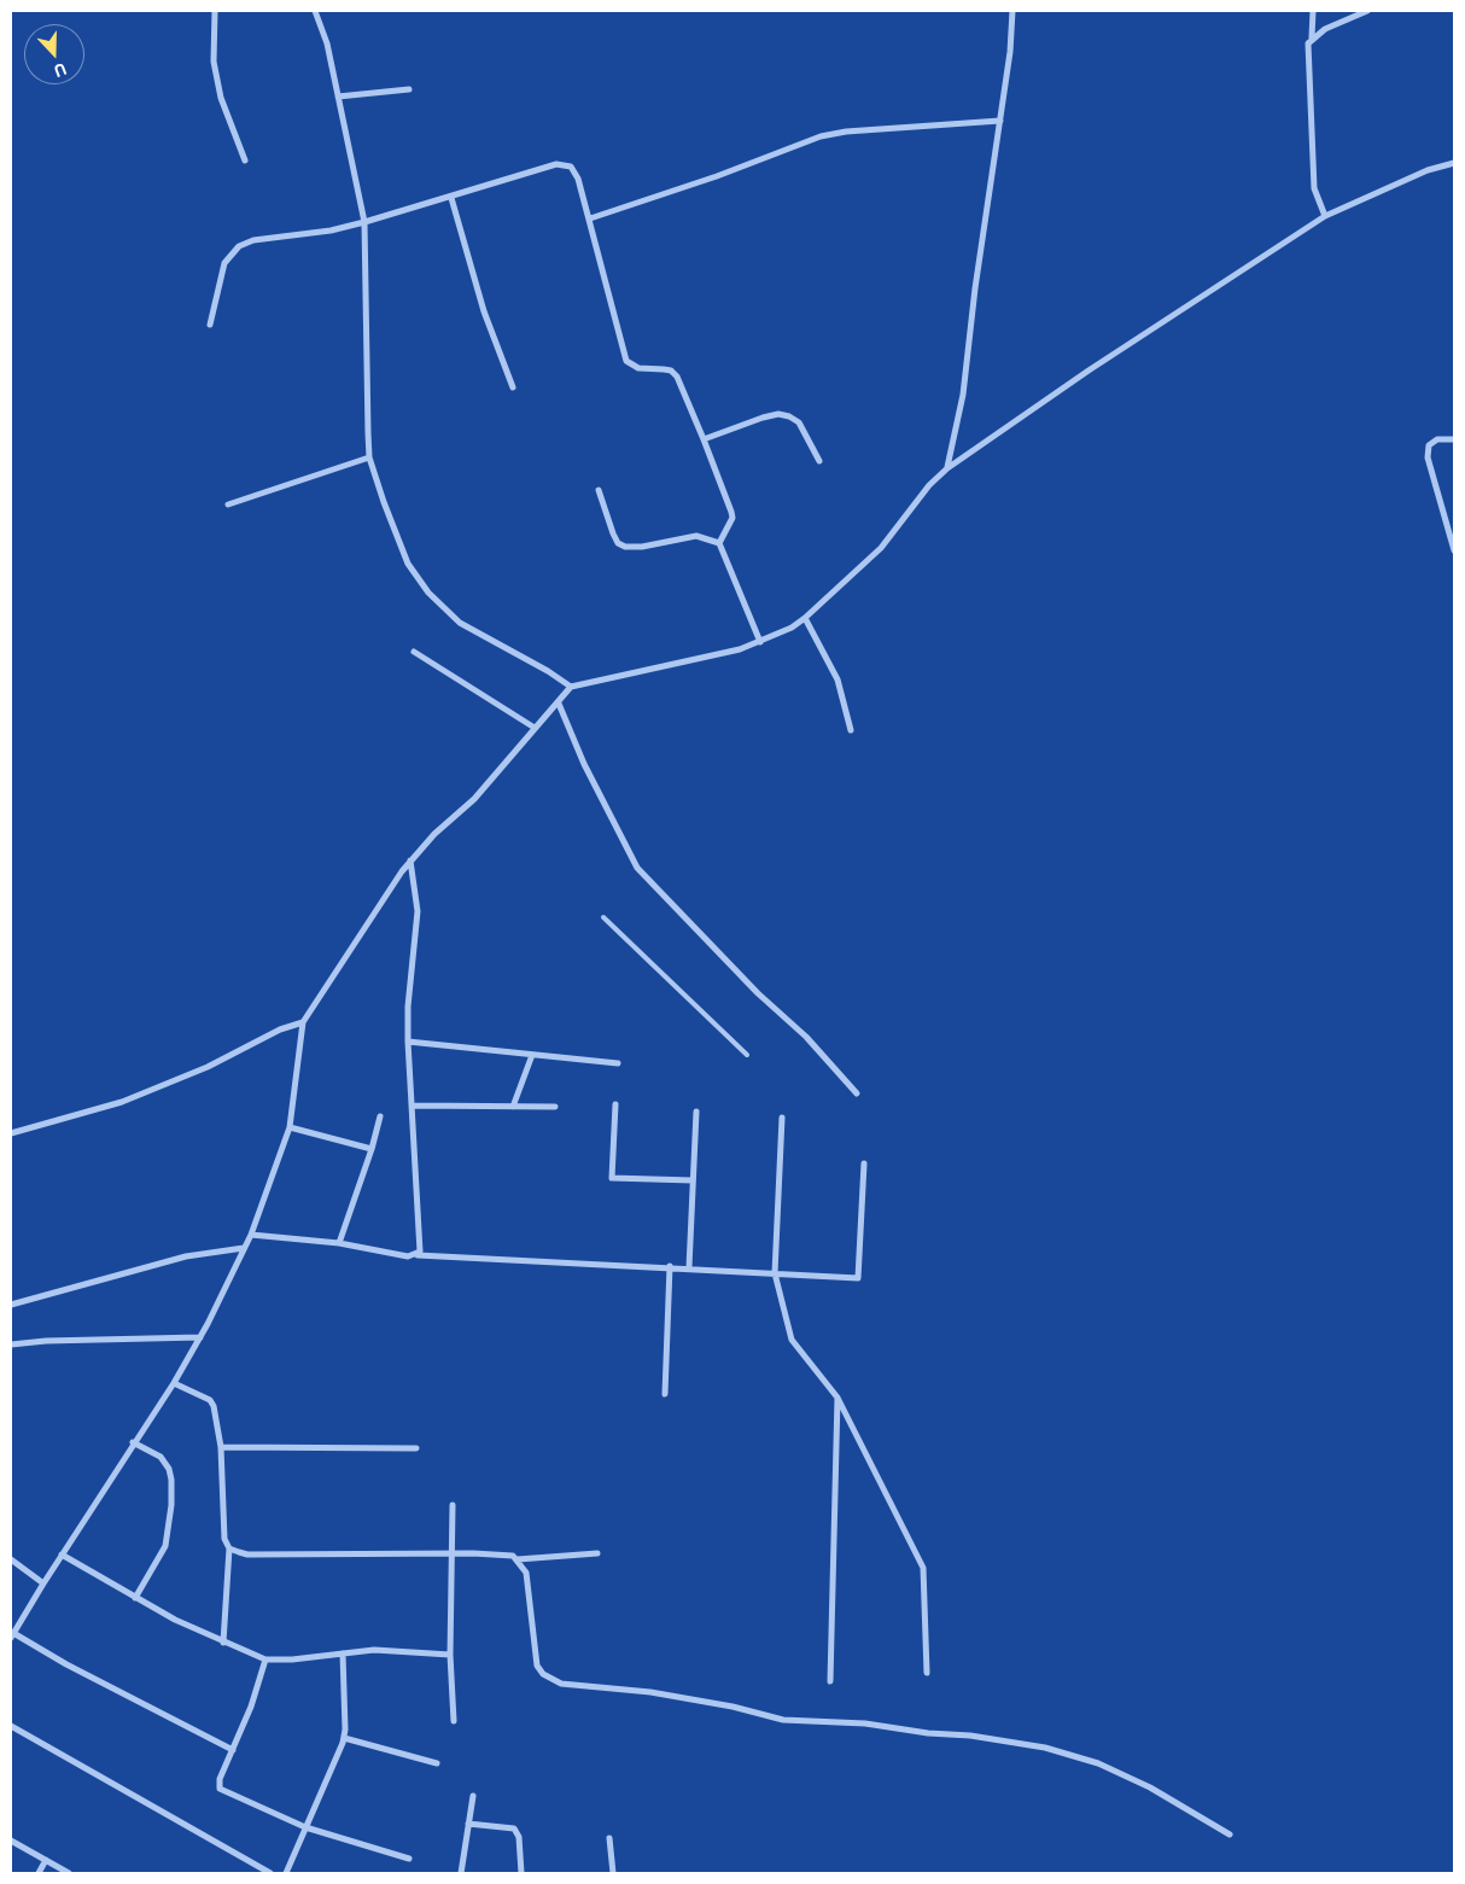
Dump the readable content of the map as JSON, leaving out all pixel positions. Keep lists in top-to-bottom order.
{
  "north": "bottom"
}
